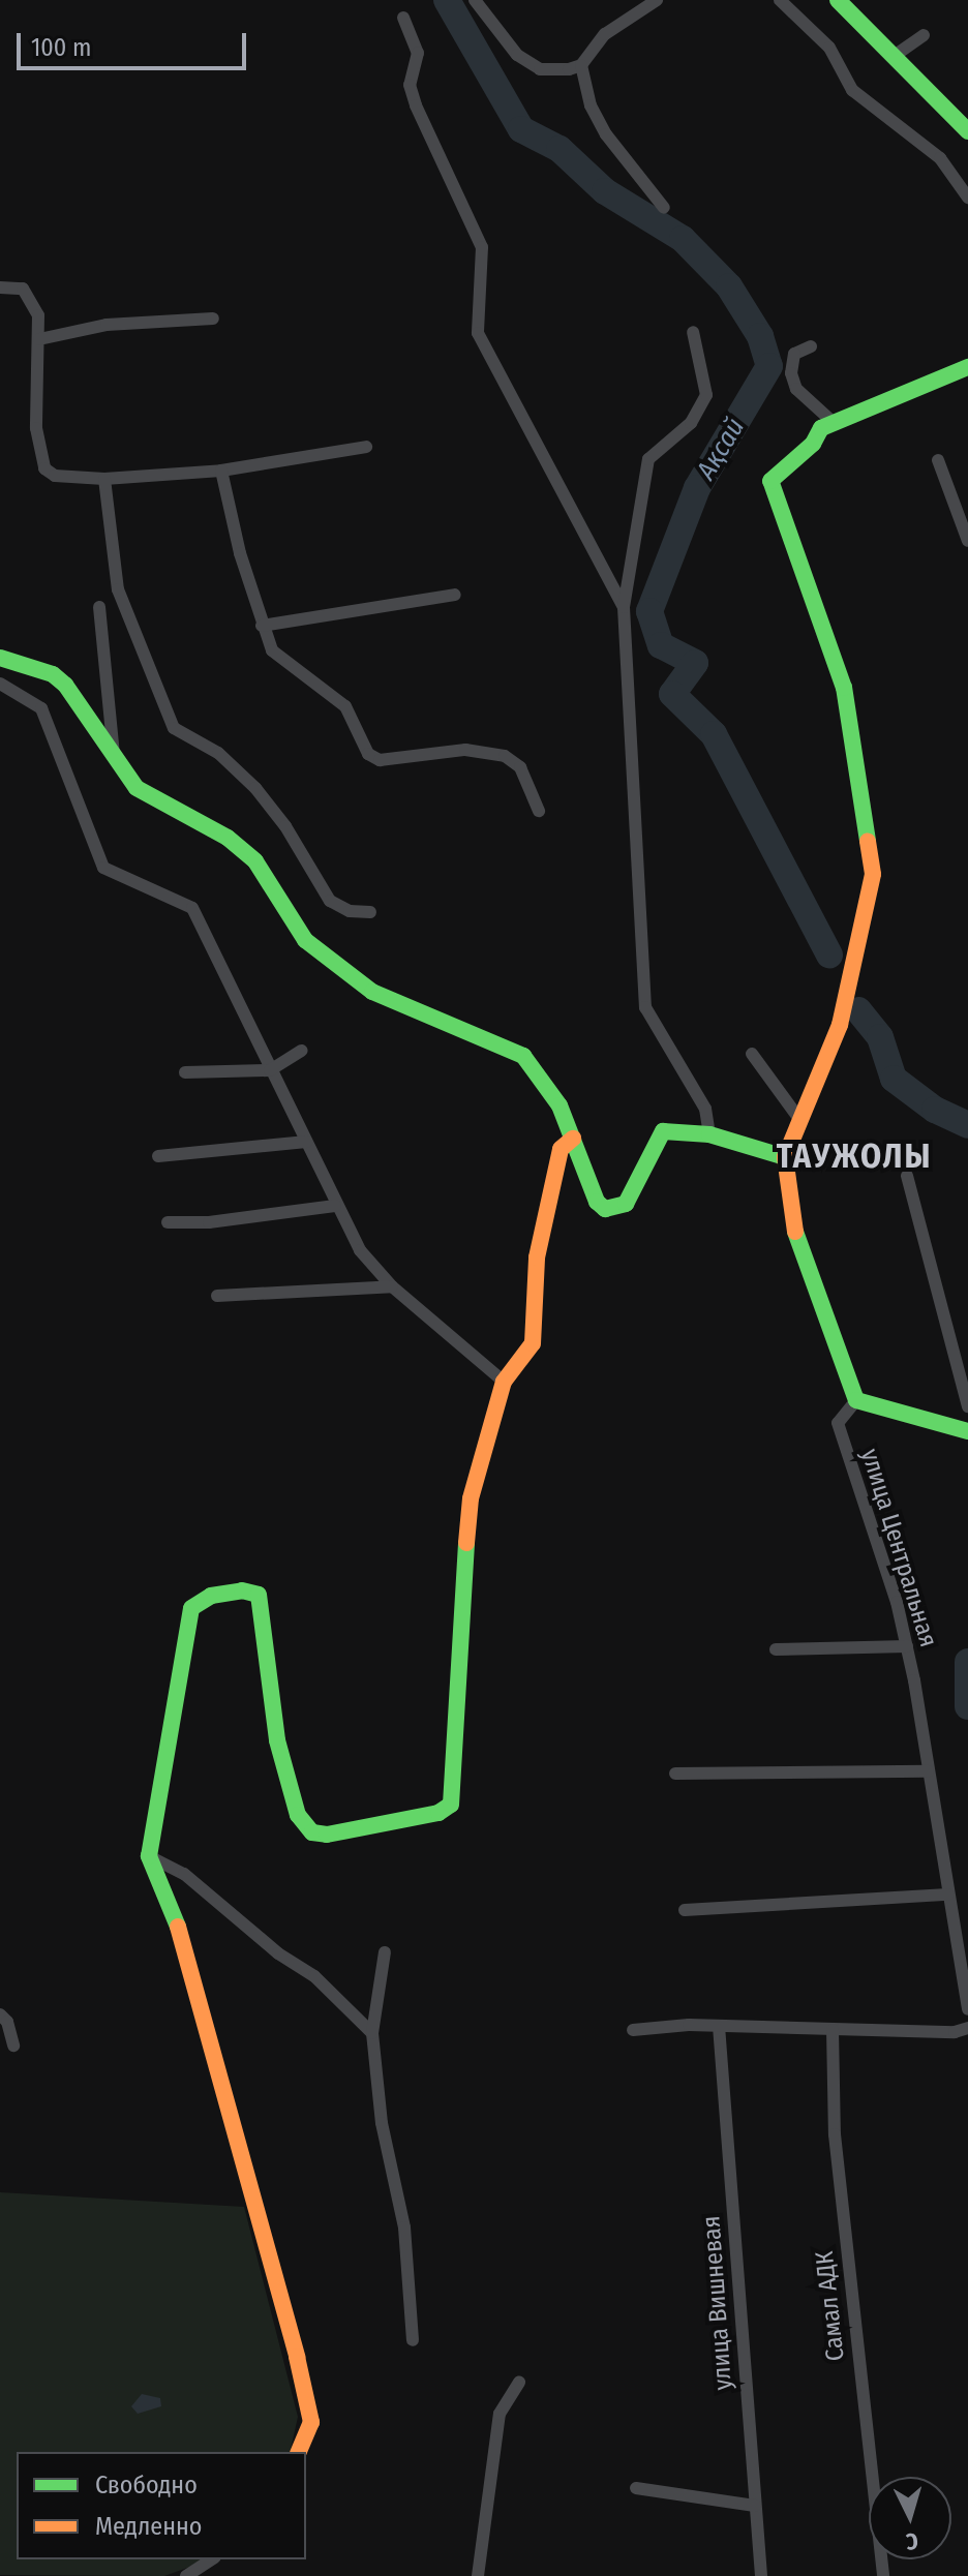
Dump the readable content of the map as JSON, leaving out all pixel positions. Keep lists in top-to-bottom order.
{
  "streets": {
    "street": ["улица Центральная", "улица Вишневая", "Самал АДК"]
  },
  "districts": ["ТАУЖОЛЫ"],
  "water": ["Ақсай"],
  "legend": ["Свободно", "Медленно"],
  "scale_bar": "100 m",
  "north": "bottom"
}
